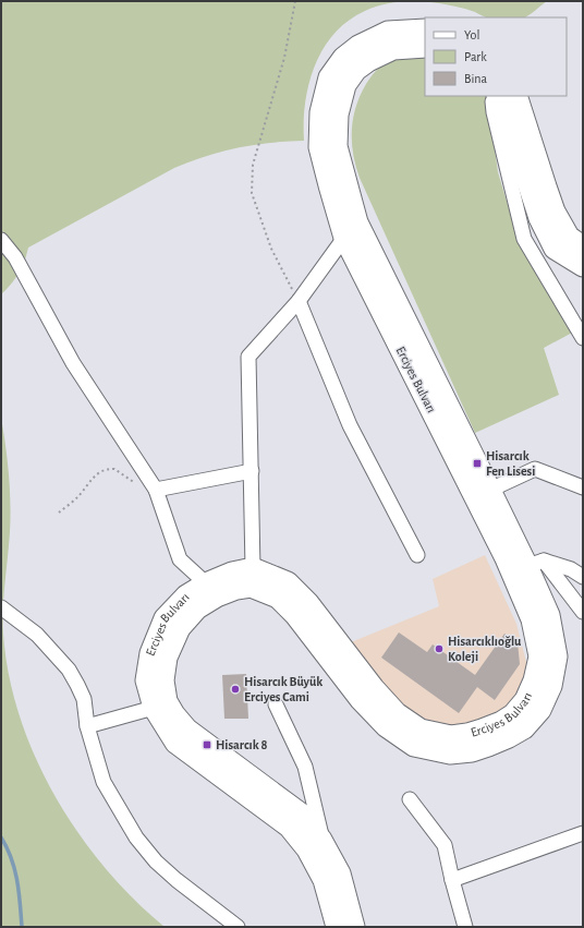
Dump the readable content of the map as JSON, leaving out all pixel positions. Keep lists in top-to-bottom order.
{
  "streets": {
    "highway": ["Erciyes Bulvarı"]
  },
  "places": {
    "transit": ["Hisarcık Fen Lisesi", "Hisarcık 8"],
    "other": ["Hisarcıklıoğlu Koleji", "Hisarcık Büyük Erciyes Cami"]
  },
  "legend": ["Yol", "Park", "Bina"]
}
